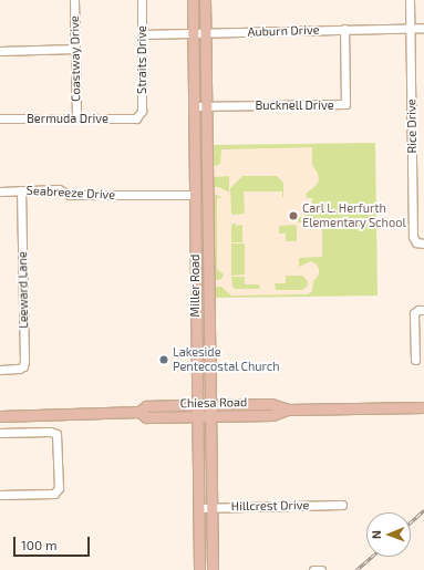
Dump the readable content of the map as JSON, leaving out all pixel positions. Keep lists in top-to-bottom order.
{
  "streets": {
    "main road": ["Miller Road", "Chiesa Road"],
    "street": [
      "Auburn Drive",
      "Coastway Drive",
      "Straits Drive",
      "Bucknell Drive",
      "Bermuda Drive",
      "Rice Drive",
      "Seabreeze Drive",
      "Leeward Lane",
      "Hillcrest Drive"
    ]
  },
  "crossings": [
    ["Auburn Drive", "Straits Drive"],
    ["Auburn Drive", "Bucknell Drive"],
    ["Auburn Drive", "Rice Drive"],
    ["Auburn Drive", "Miller Road"],
    ["Coastway Drive", "Bermuda Drive"],
    ["Straits Drive", "Bermuda Drive"],
    ["Bucknell Drive", "Miller Road"],
    ["Seabreeze Drive", "Miller Road"],
    ["Seabreeze Drive", "Leeward Lane"],
    ["Miller Road", "Chiesa Road"],
    ["Miller Road", "Hillcrest Drive"]
  ],
  "places": ["Carl L. Herfurth Elementary School", "Lakeside Pentecostal Church"],
  "scale_bar": "100 m",
  "north": "left"
}
